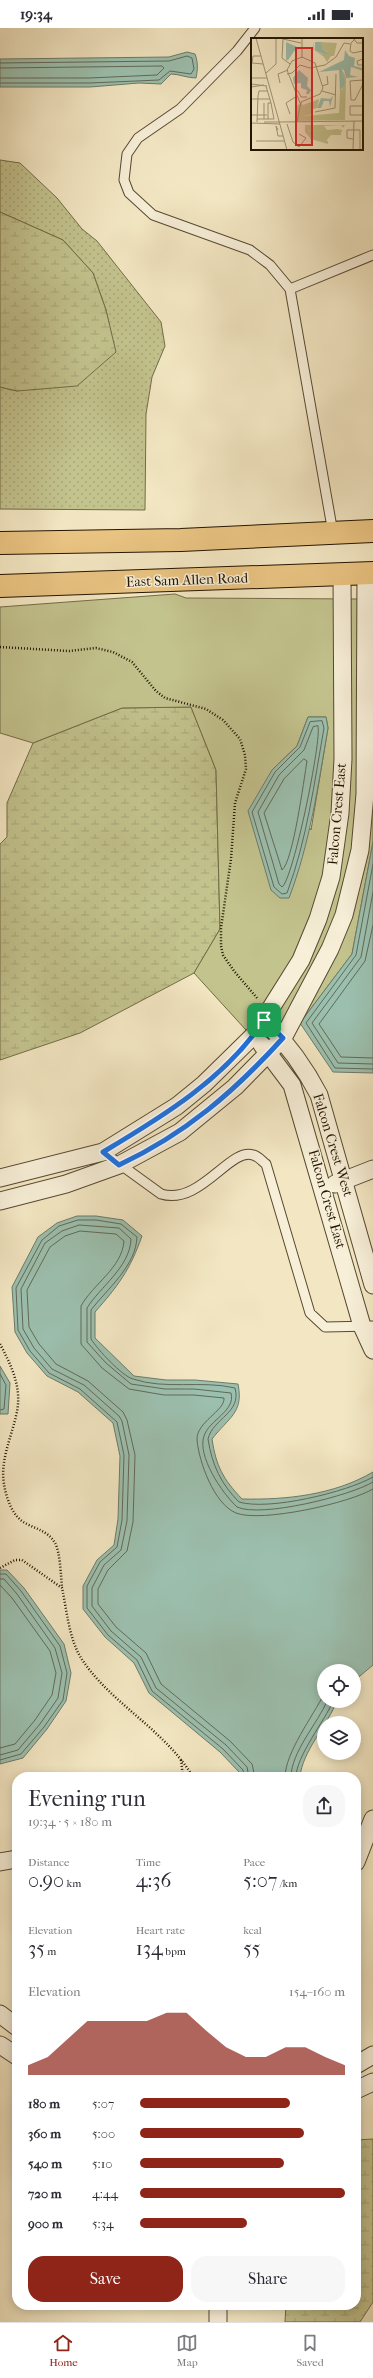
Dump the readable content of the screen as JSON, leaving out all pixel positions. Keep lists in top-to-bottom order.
{
  "streets": {
    "main road": ["East Sam Allen Road"],
    "street": ["Falcon Crest East", "Falcon Crest West"]
  },
  "crossings": [
    ["East Sam Allen Road", "Falcon Crest East"],
    ["Falcon Crest East", "Falcon Crest West"]
  ],
  "page": {
    "status": "19:34",
    "heading": ["Evening run", "19:34 · 5 × 180 m"],
    "stats": [
      ["Distance", "0.90 km"],
      ["Time", "4:36"],
      ["Pace", "5:07 /km"],
      ["Elevation", "35 m"],
      ["Heart rate", "134 bpm"],
      ["kcal", "55"]
    ],
    "chart": ["Elevation", "154–160 m"],
    "list": [
      {
        "name": "180 m",
        "note": "5:07"
      },
      {
        "name": "360 m",
        "note": "5:00"
      },
      {
        "name": "540 m",
        "note": "5:10"
      },
      {
        "name": "720 m",
        "note": "4:44"
      },
      {
        "name": "900 m",
        "note": "5:34"
      }
    ],
    "buttons": ["Save", "Share"],
    "tabs": ["Home", "Map", "Saved"]
  }
}
